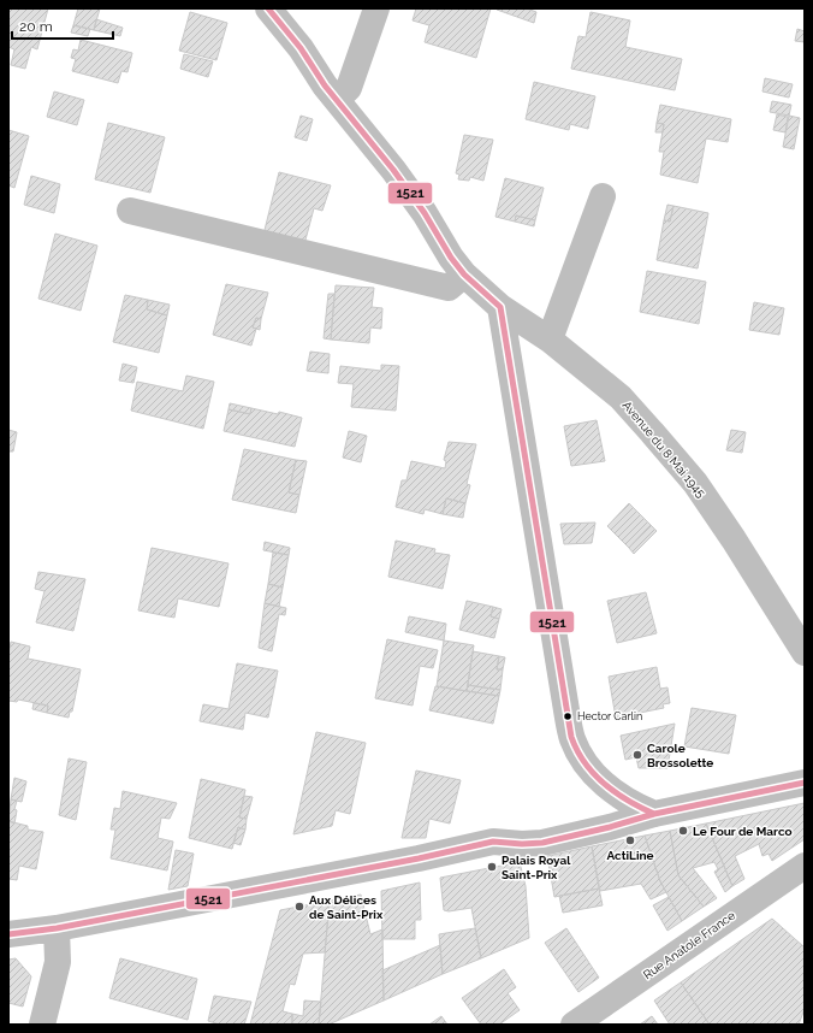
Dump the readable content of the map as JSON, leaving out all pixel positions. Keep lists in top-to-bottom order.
{
  "streets": {
    "street": ["Avenue du 8 Mai 1945", "Rue Anatole France"]
  },
  "places": [
    "Hector Carlin",
    "Carole Brossolette",
    "Le Four de Marco",
    "ActiLine",
    "Palais Royal Saint-Prix",
    "Aux Délices de Saint-Prix"
  ],
  "lines": ["transit line 1521"],
  "scale_bar": "20 m"
}
